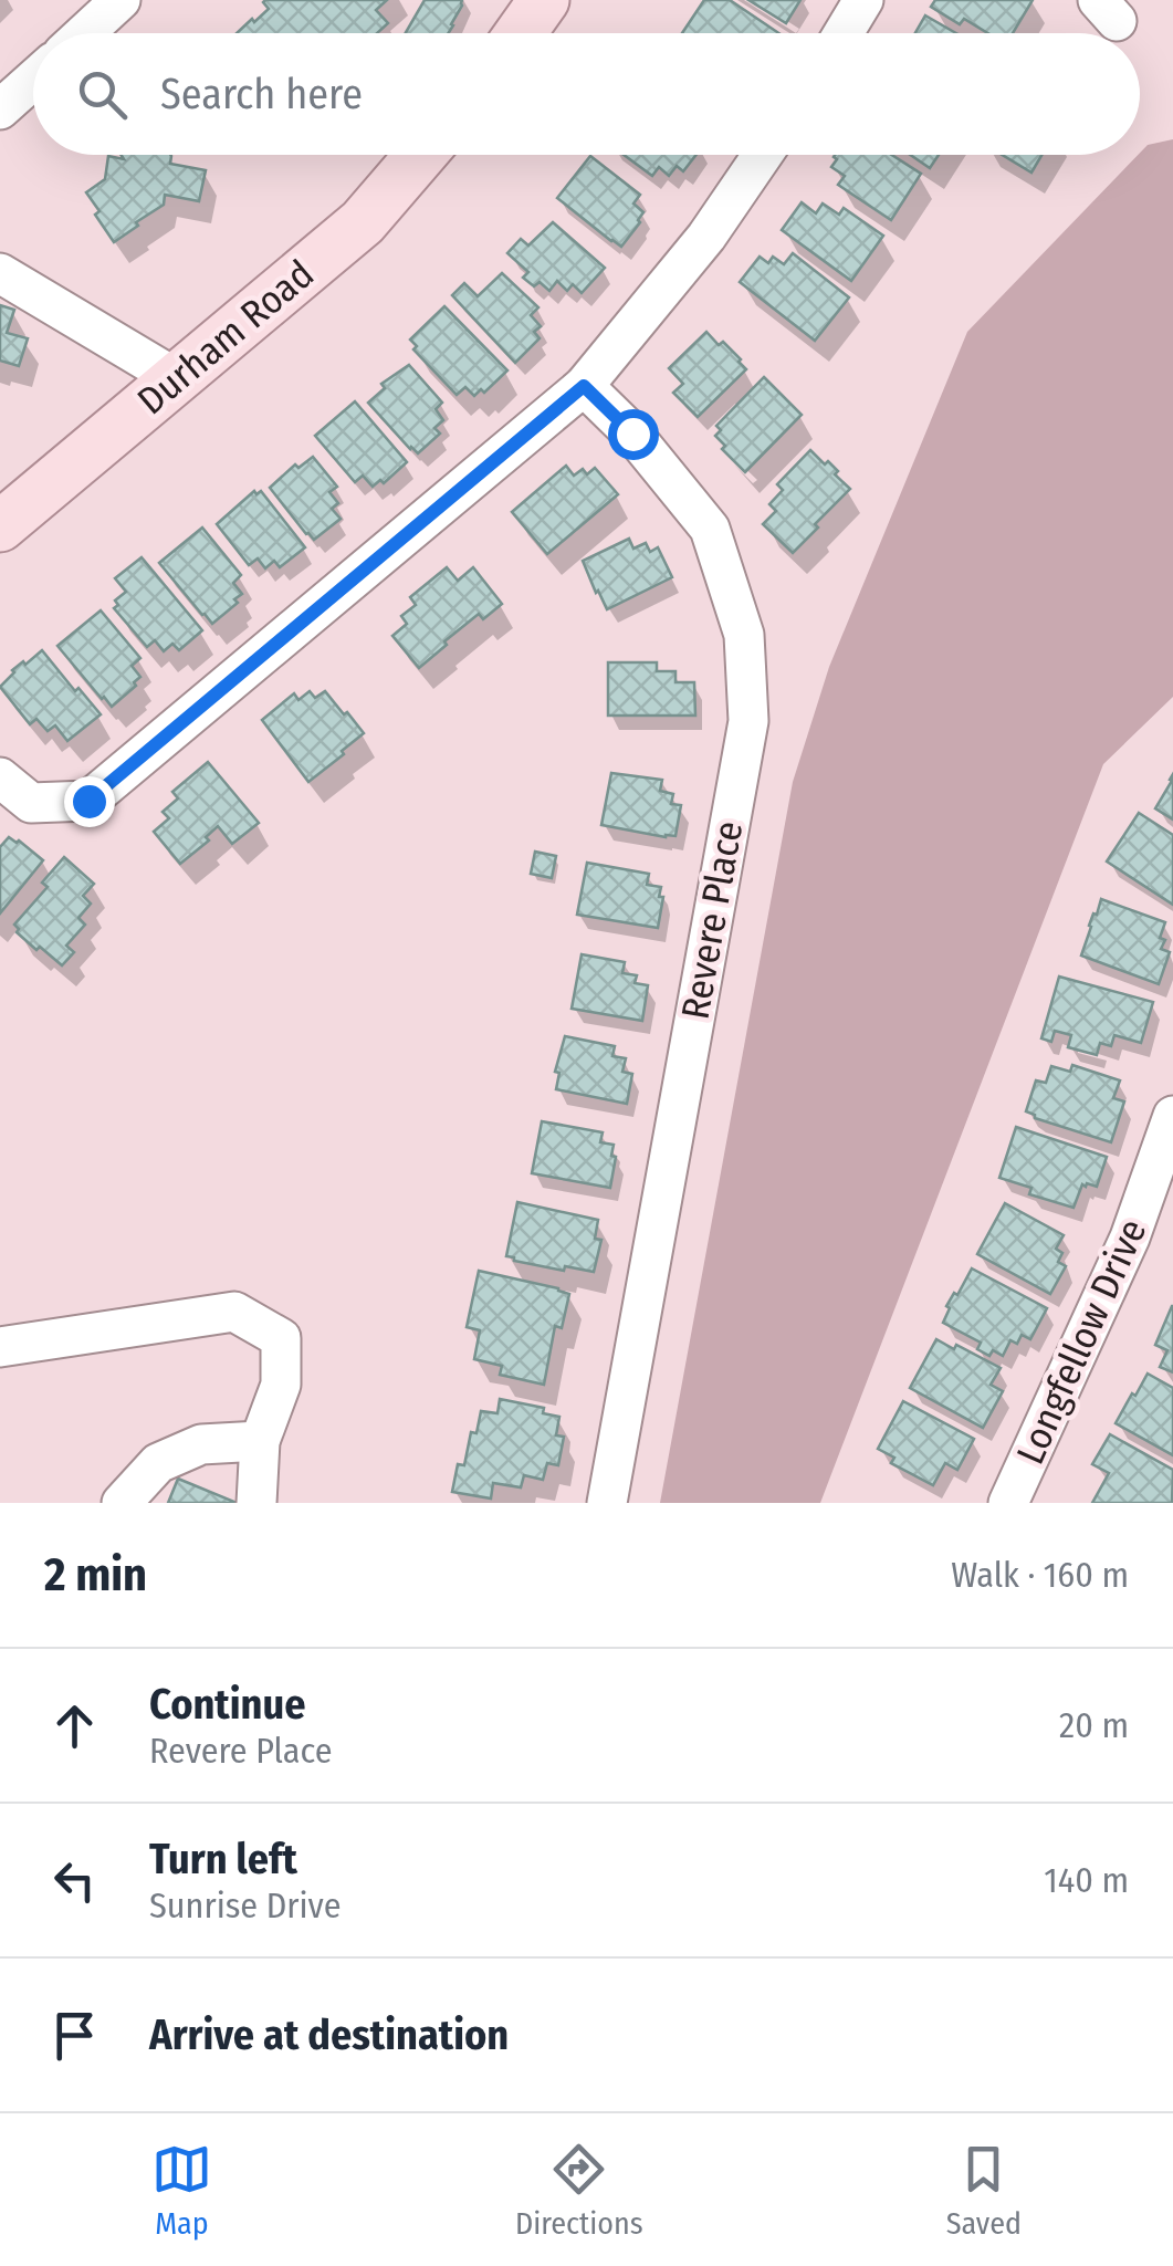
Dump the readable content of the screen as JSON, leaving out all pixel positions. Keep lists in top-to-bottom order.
{
  "streets": {
    "main road": ["Durham Road"],
    "street": ["Revere Place", "Longfellow Drive"]
  },
  "page": {
    "search": "Search here",
    "heading": ["2 min", "Walk · 160 m"],
    "list": [
      ["Continue", "Revere Place", "20 m"],
      ["Turn left", "Sunrise Drive", "140 m"],
      "Arrive at destination"
    ],
    "nav": ["Map", "Directions", "Saved"]
  }
}
